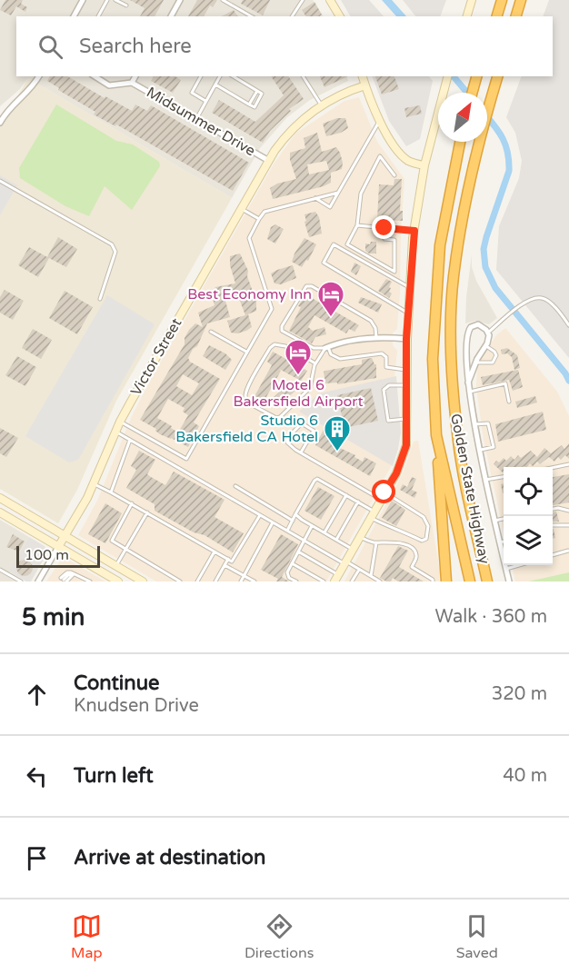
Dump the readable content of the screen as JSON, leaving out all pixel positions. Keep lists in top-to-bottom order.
{
  "streets": {
    "highway": ["Golden State Highway"],
    "street": ["Midsummer Drive", "Victor Street"]
  },
  "crossings": [
    ["Midsummer Drive", "Victor Street"]
  ],
  "places": {
    "hotel": ["Best Economy Inn", "Motel 6 Bakersfield Airport"],
    "building": ["Studio 6 Bakersfield CA Hotel"]
  },
  "scale_bar": "100 m",
  "north": "top right",
  "page": {
    "search": "Search here",
    "scale": "100 m",
    "heading": ["5 min", "Walk · 360 m"],
    "list": [
      ["Continue", "Knudsen Drive", "320 m"],
      ["Turn left", "40 m"],
      "Arrive at destination"
    ],
    "nav": ["Map", "Directions", "Saved"]
  }
}
